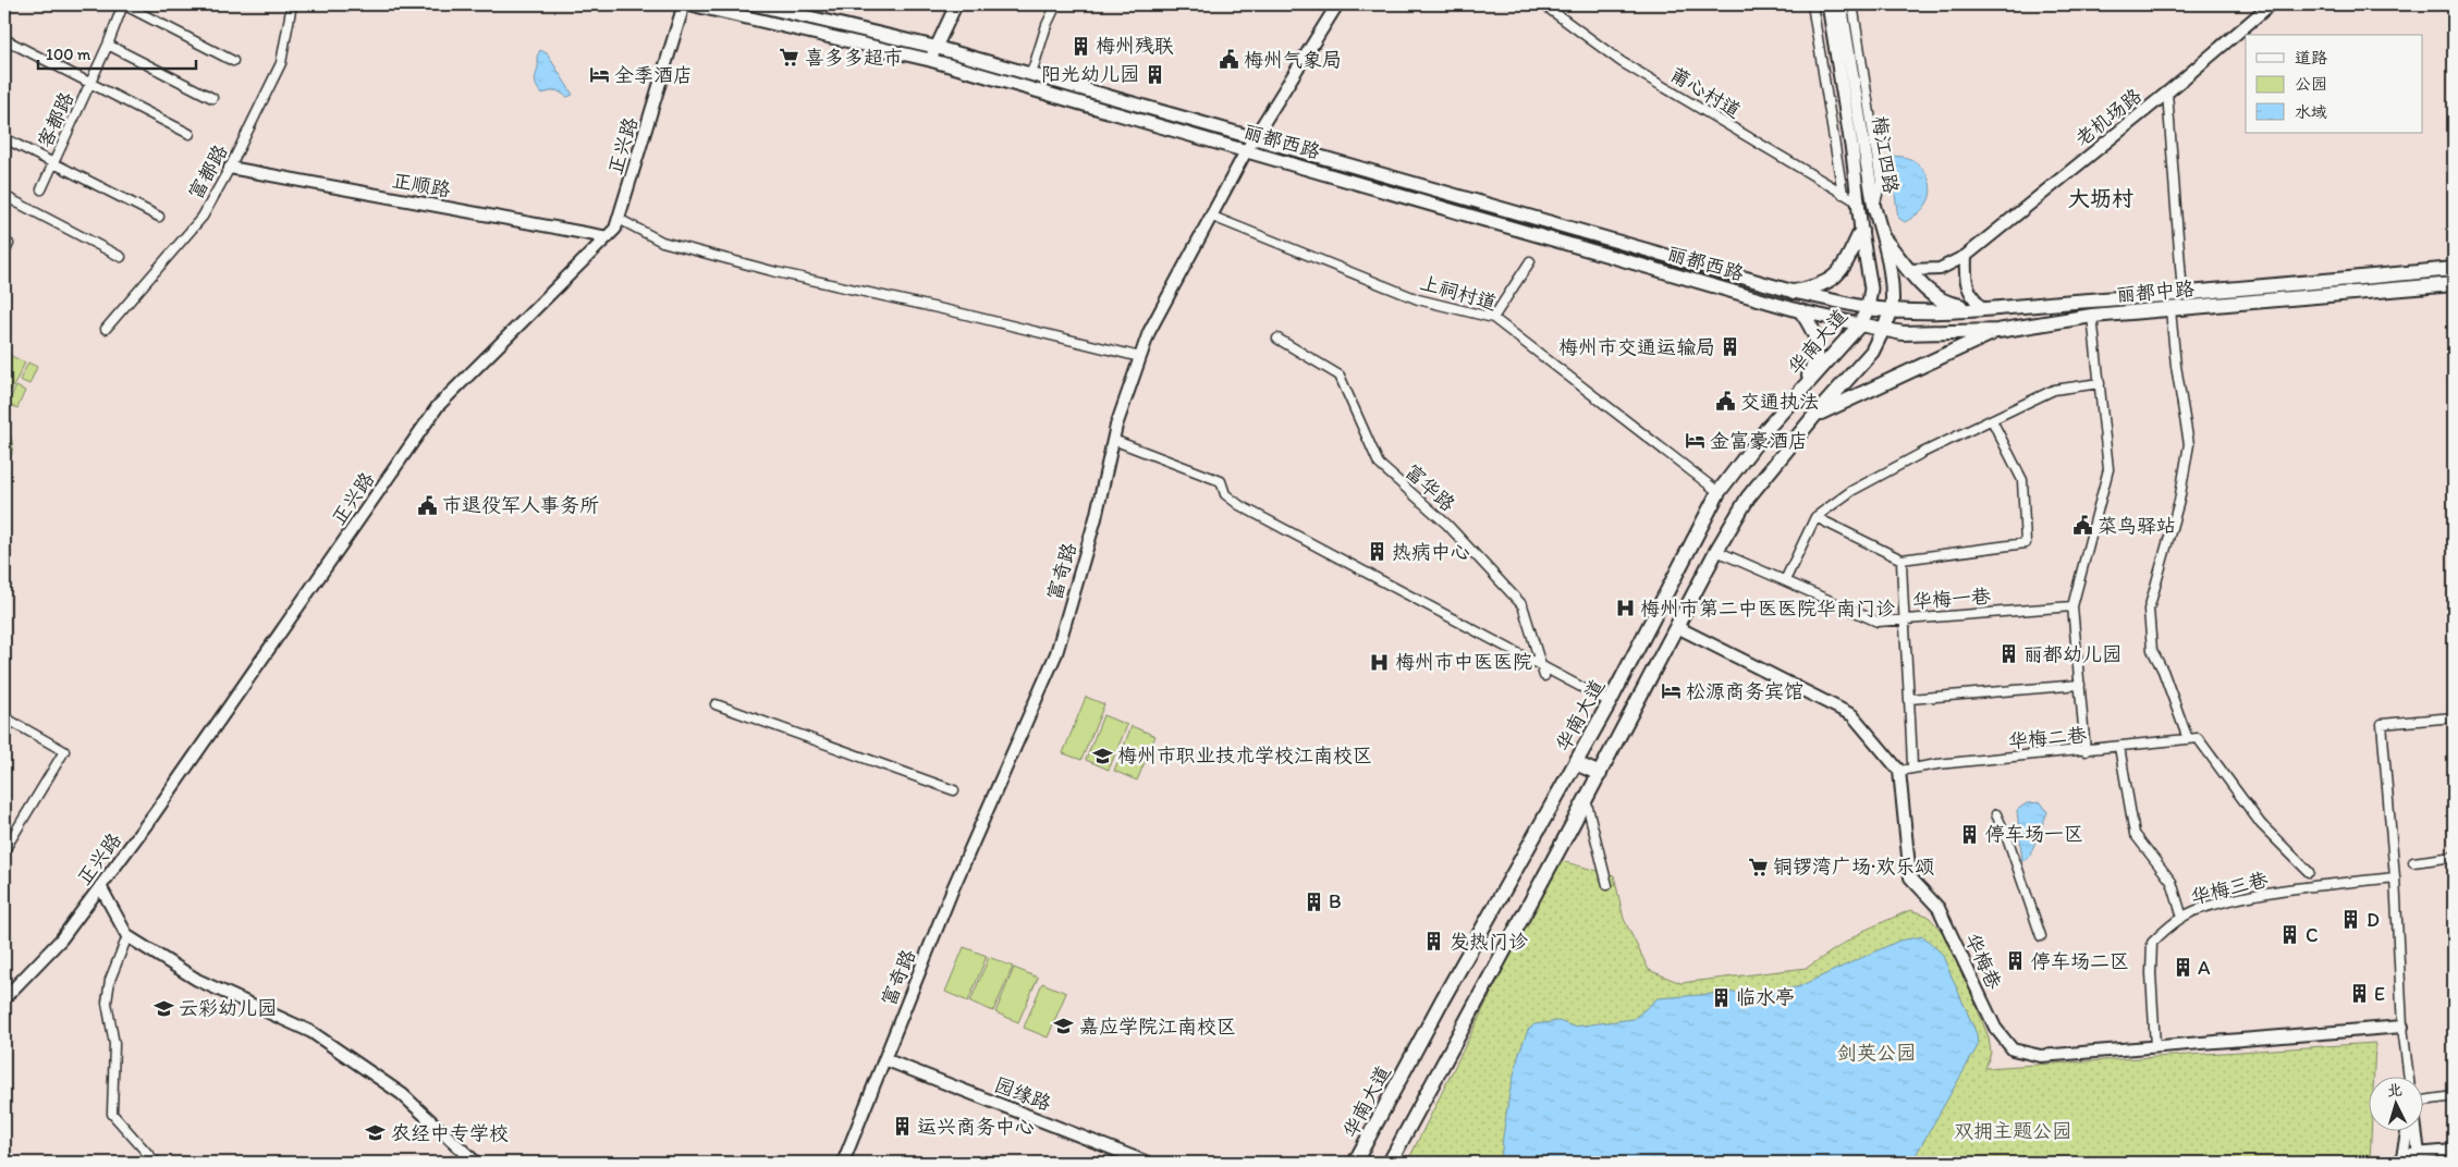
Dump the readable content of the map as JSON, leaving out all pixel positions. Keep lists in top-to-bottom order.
{
  "streets": {
    "main road": [
      "丽都西路",
      "梅江四路",
      "丽都中路",
      "华南大道"
    ],
    "street": [
      "莆心村道",
      "老机场路",
      "客都路",
      "正兴路",
      "富都路",
      "正顺路",
      "上祠村道",
      "富华路",
      "富奇路",
      "华梅一巷",
      "华梅二巷",
      "华梅三巷",
      "华梅巷",
      "园缘路"
    ]
  },
  "crossings": [
    ["莆心村道", "梅江四路"],
    ["丽都西路", "梅江四路"],
    ["丽都西路", "丽都中路"],
    ["丽都西路", "华南大道"],
    ["丽都西路", "富奇路"],
    ["正兴路", "正顺路"],
    ["梅江四路", "丽都中路"],
    ["梅江四路", "华南大道"],
    ["富都路", "正顺路"],
    ["丽都中路", "华南大道"],
    ["上祠村道", "华南大道"],
    ["上祠村道", "富奇路"],
    ["富奇路", "园缘路"],
    ["华梅二巷", "华梅巷"],
    ["华梅三巷", "华梅巷"]
  ],
  "districts": ["大坜村"],
  "parks": ["剑英公园", "双拥主题公园"],
  "places": {
    "building": [
      "梅州残联",
      "阳光幼儿园",
      "梅州市交通运输局",
      "热病中心",
      "丽都幼儿园",
      "停车场一区",
      "B",
      "D",
      "C",
      "发热门诊",
      "停车场二区",
      "A",
      "E",
      "临水亭",
      "运兴商务中心"
    ],
    "supermarket": ["喜多多超市", "铜锣湾广场·欢乐颂"],
    "public building": [
      "梅州气象局",
      "交通执法",
      "市退役军人事务所",
      "菜鸟驿站"
    ],
    "hotel": ["全季酒店", "金富豪酒店", "松源商务宾馆"],
    "hospital": ["梅州市第二中医医院华南门诊", "梅州市中医医院"],
    "school or university": [
      "梅州市职业技术学校江南校区",
      "云彩幼儿园",
      "嘉应学院江南校区",
      "农经中专学校"
    ]
  },
  "legend": ["道路", "公园", "水域"],
  "scale_bar": "100 m",
  "north": "top"
}
